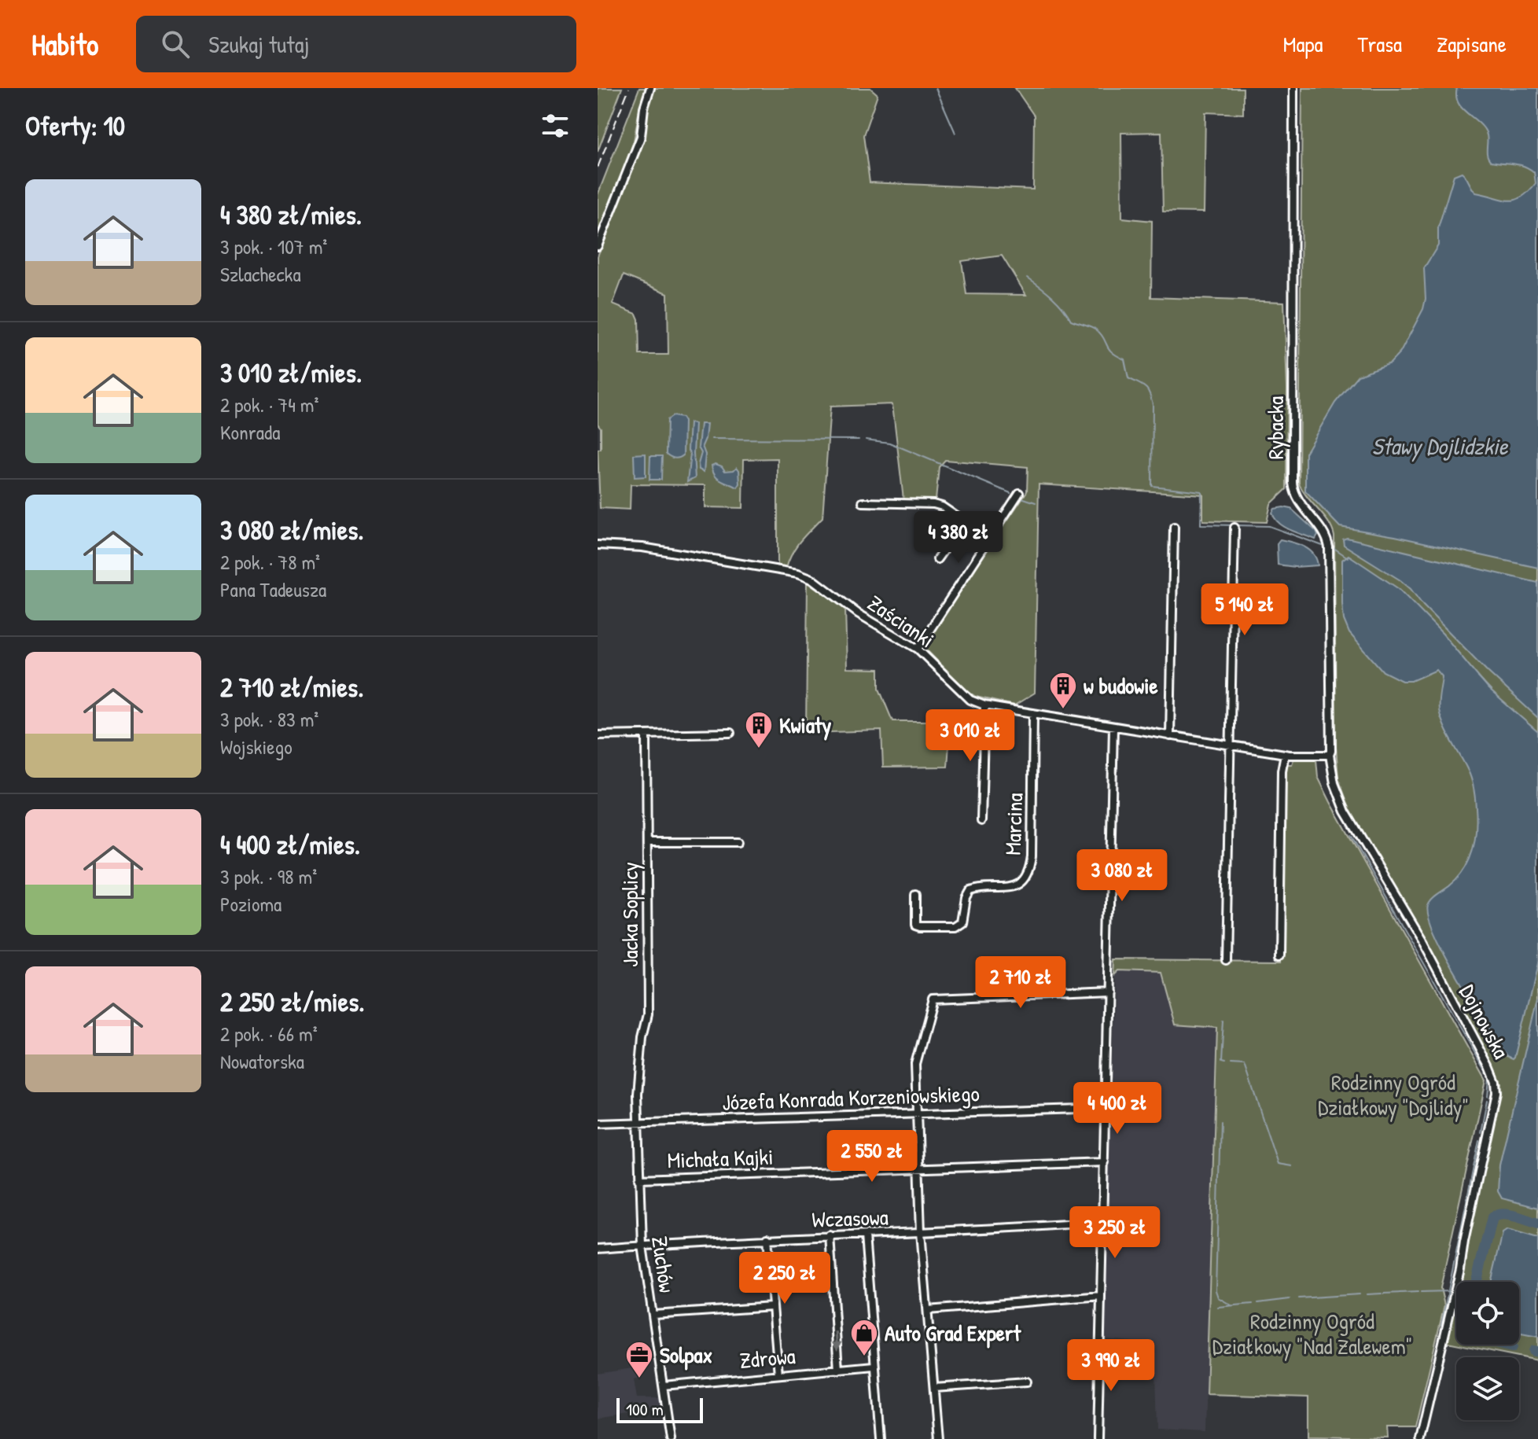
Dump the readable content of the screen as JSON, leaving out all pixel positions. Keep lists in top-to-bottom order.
{
  "streets": {
    "street": [
      "Rybacka",
      "Zaścianki",
      "Marcina",
      "Jacka Soplicy",
      "Dojnowska",
      "Józefa Konrada Korzeniowskiego",
      "Michała Kajki",
      "Wczasowa",
      "Zuchów",
      "Zdrowa"
    ]
  },
  "crossings": [
    ["Rybacka", "Zaścianki"],
    ["Rybacka", "Dojnowska"],
    ["Zaścianki", "Marcina"],
    ["Zaścianki", "Dojnowska"],
    ["Jacka Soplicy", "Zuchów"],
    ["Józefa Konrada Korzeniowskiego", "Zuchów"],
    ["Michała Kajki", "Zuchów"],
    ["Wczasowa", "Zuchów"],
    ["Zuchów", "Zdrowa"]
  ],
  "water": ["Stawy Dojlidzkie"],
  "parks": ["Rodzinny Ogród Działkowy \"Dojlidy\"", "Rodzinny Ogród Działkowy \"Nad Zalewem\""],
  "places": {
    "building": ["w budowie", "Kwiaty"],
    "shop": ["Auto Grad Expert"],
    "office": ["Solpax"]
  },
  "scale_bar": "100 m",
  "page": {
    "header": "Habito",
    "search": "Szukaj tutaj",
    "nav": ["Mapa", "Trasa", "Zapisane"],
    "heading": "Oferty: 10",
    "list": [
      {
        "name": "4 380 zł/mies.",
        "note": "3 pok. · 107 m² · Szlachecka"
      },
      {
        "name": "3 010 zł/mies.",
        "note": "2 pok. · 74 m² · Konrada"
      },
      {
        "name": "3 080 zł/mies.",
        "note": "2 pok. · 78 m² · Pana Tadeusza"
      },
      {
        "name": "2 710 zł/mies.",
        "note": "3 pok. · 83 m² · Wojskiego"
      },
      {
        "name": "4 400 zł/mies.",
        "note": "3 pok. · 98 m² · Pozioma"
      },
      {
        "name": "2 250 zł/mies.",
        "note": "2 pok. · 66 m² · Nowatorska"
      }
    ],
    "price": [
      "4 380 zł",
      "5 140 zł",
      "3 010 zł",
      "3 080 zł",
      "2 710 zł",
      "4 400 zł",
      "2 550 zł",
      "3 250 zł",
      "2 250 zł",
      "3 990 zł"
    ],
    "scale": "100 m"
  }
}
